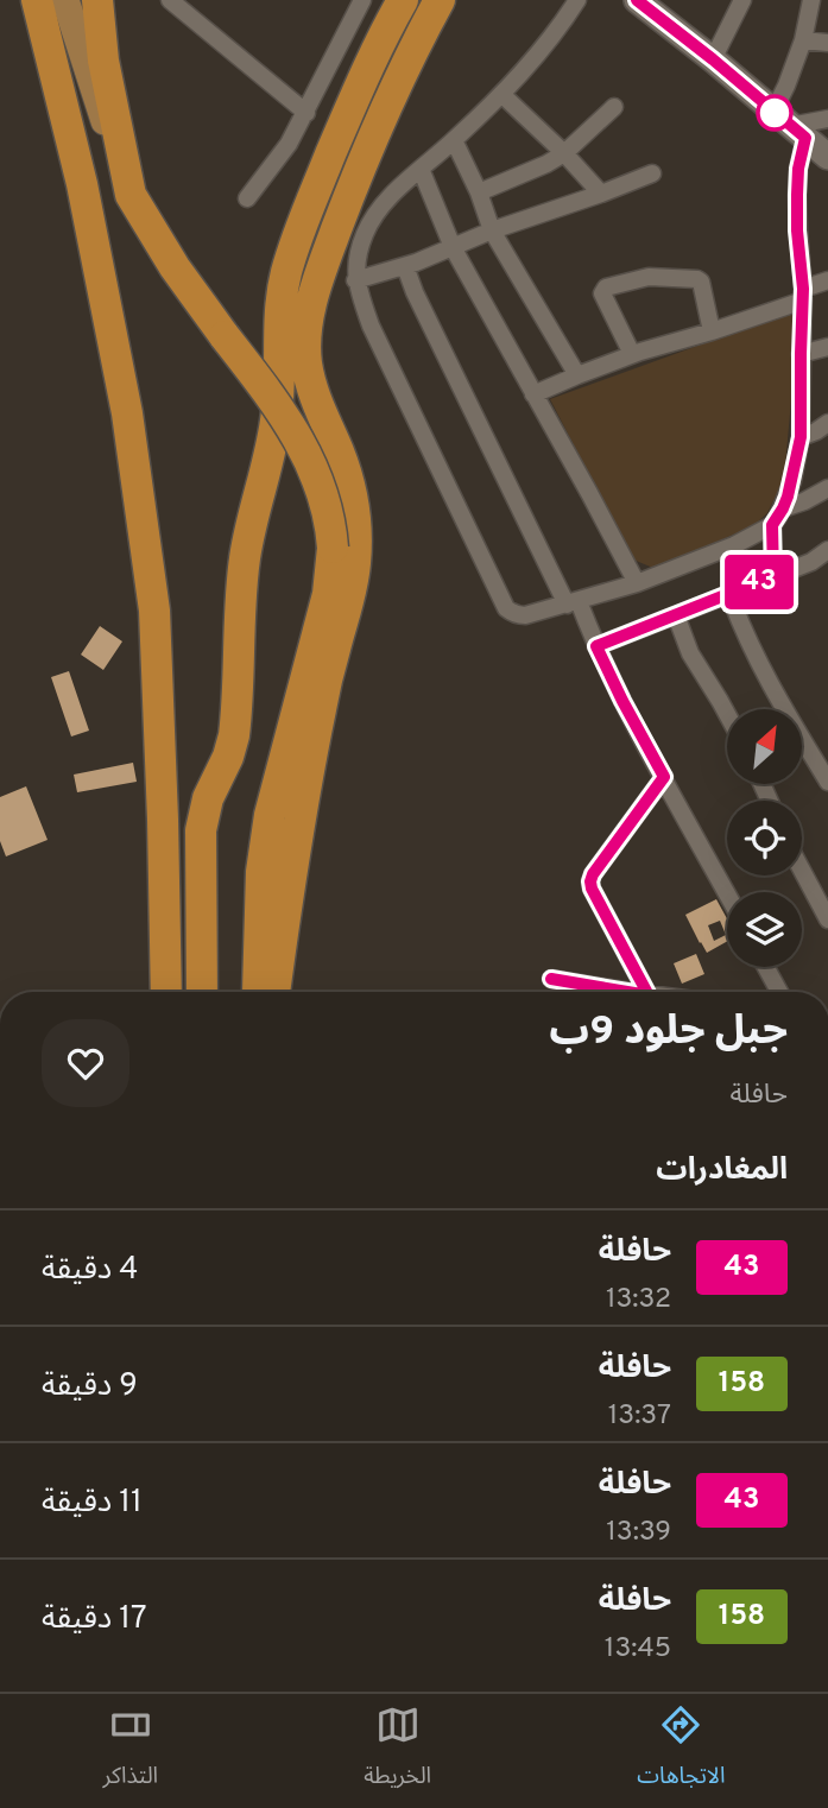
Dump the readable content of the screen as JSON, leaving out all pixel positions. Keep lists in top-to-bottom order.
{
  "lines": ["bus line 43"],
  "north": "top right",
  "page": {
    "on_map": "43",
    "heading": [
      ["جبل جلود 9ب", "حافلة"],
      "المغادرات"
    ],
    "list": [
      {
        "mark": "43",
        "name": "حافلة",
        "note": "13:32",
        "value": "4 دقيقة"
      },
      {
        "mark": "158",
        "name": "حافلة",
        "note": "13:37",
        "value": "9 دقيقة"
      },
      {
        "mark": "43",
        "name": "حافلة",
        "note": "13:39",
        "value": "11 دقيقة"
      },
      {
        "mark": "158",
        "name": "حافلة",
        "note": "13:45",
        "value": "17 دقيقة"
      }
    ],
    "tabs": ["الاتجاهات", "الخريطة", "التذاكر"]
  }
}
